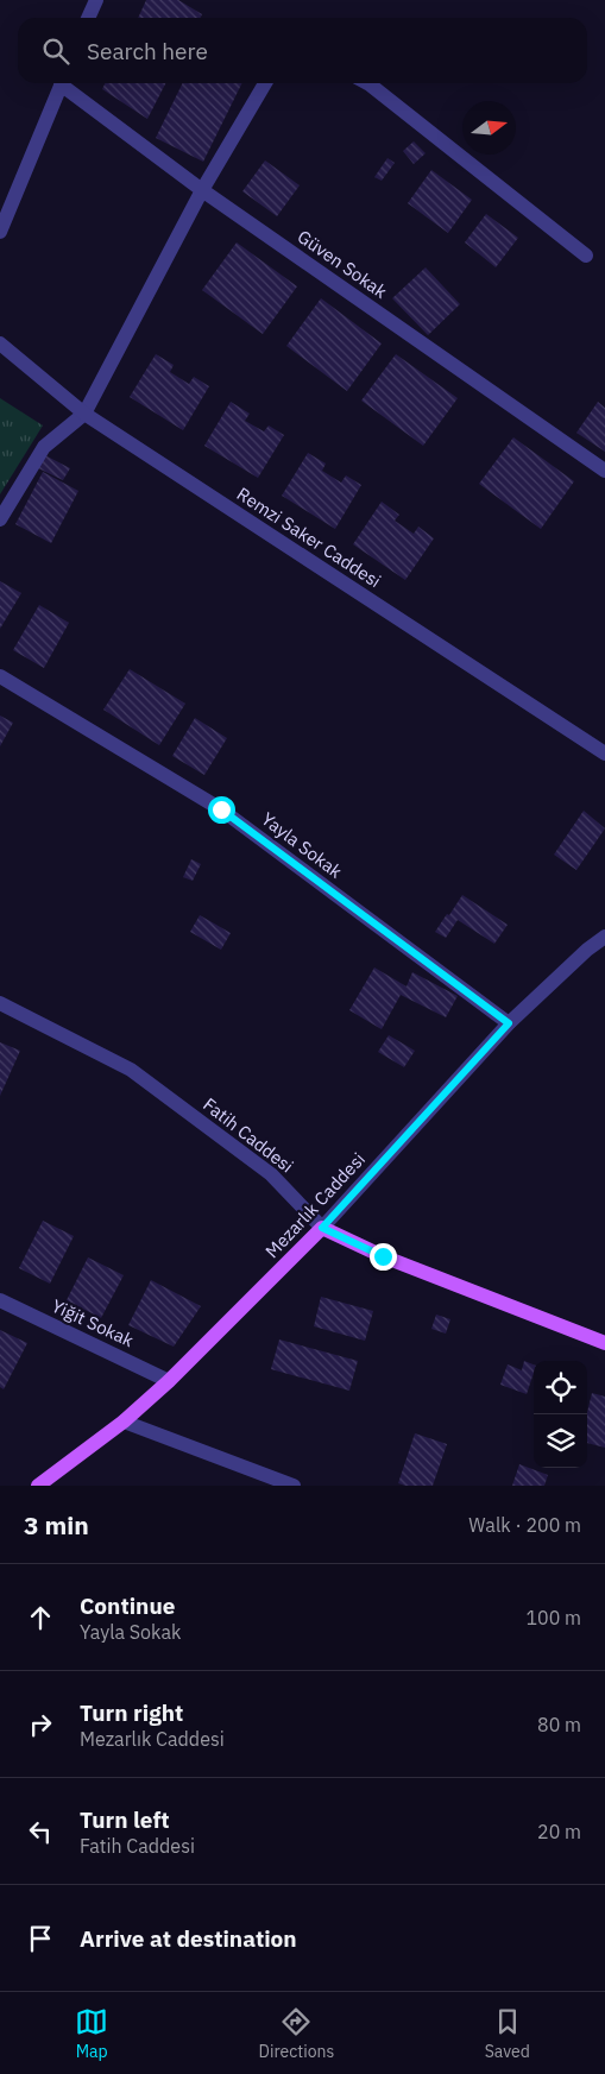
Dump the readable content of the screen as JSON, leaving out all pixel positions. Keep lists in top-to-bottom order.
{
  "streets": {
    "main road": ["Fatih Caddesi", "Mezarlık Caddesi"],
    "street": [
      "Güven Sokak",
      "Remzi Saker Caddesi",
      "Yayla Sokak",
      "Yiğit Sokak"
    ]
  },
  "crossings": [
    ["Yayla Sokak", "Mezarlık Caddesi"],
    ["Fatih Caddesi", "Mezarlık Caddesi"],
    ["Mezarlık Caddesi", "Yiğit Sokak"]
  ],
  "north": "right",
  "page": {
    "search": "Search here",
    "heading": ["3 min", "Walk · 200 m"],
    "list": [
      ["Continue", "Yayla Sokak", "100 m"],
      ["Turn right", "Mezarlık Caddesi", "80 m"],
      ["Turn left", "Fatih Caddesi", "20 m"],
      "Arrive at destination"
    ],
    "nav": ["Map", "Directions", "Saved"]
  }
}
